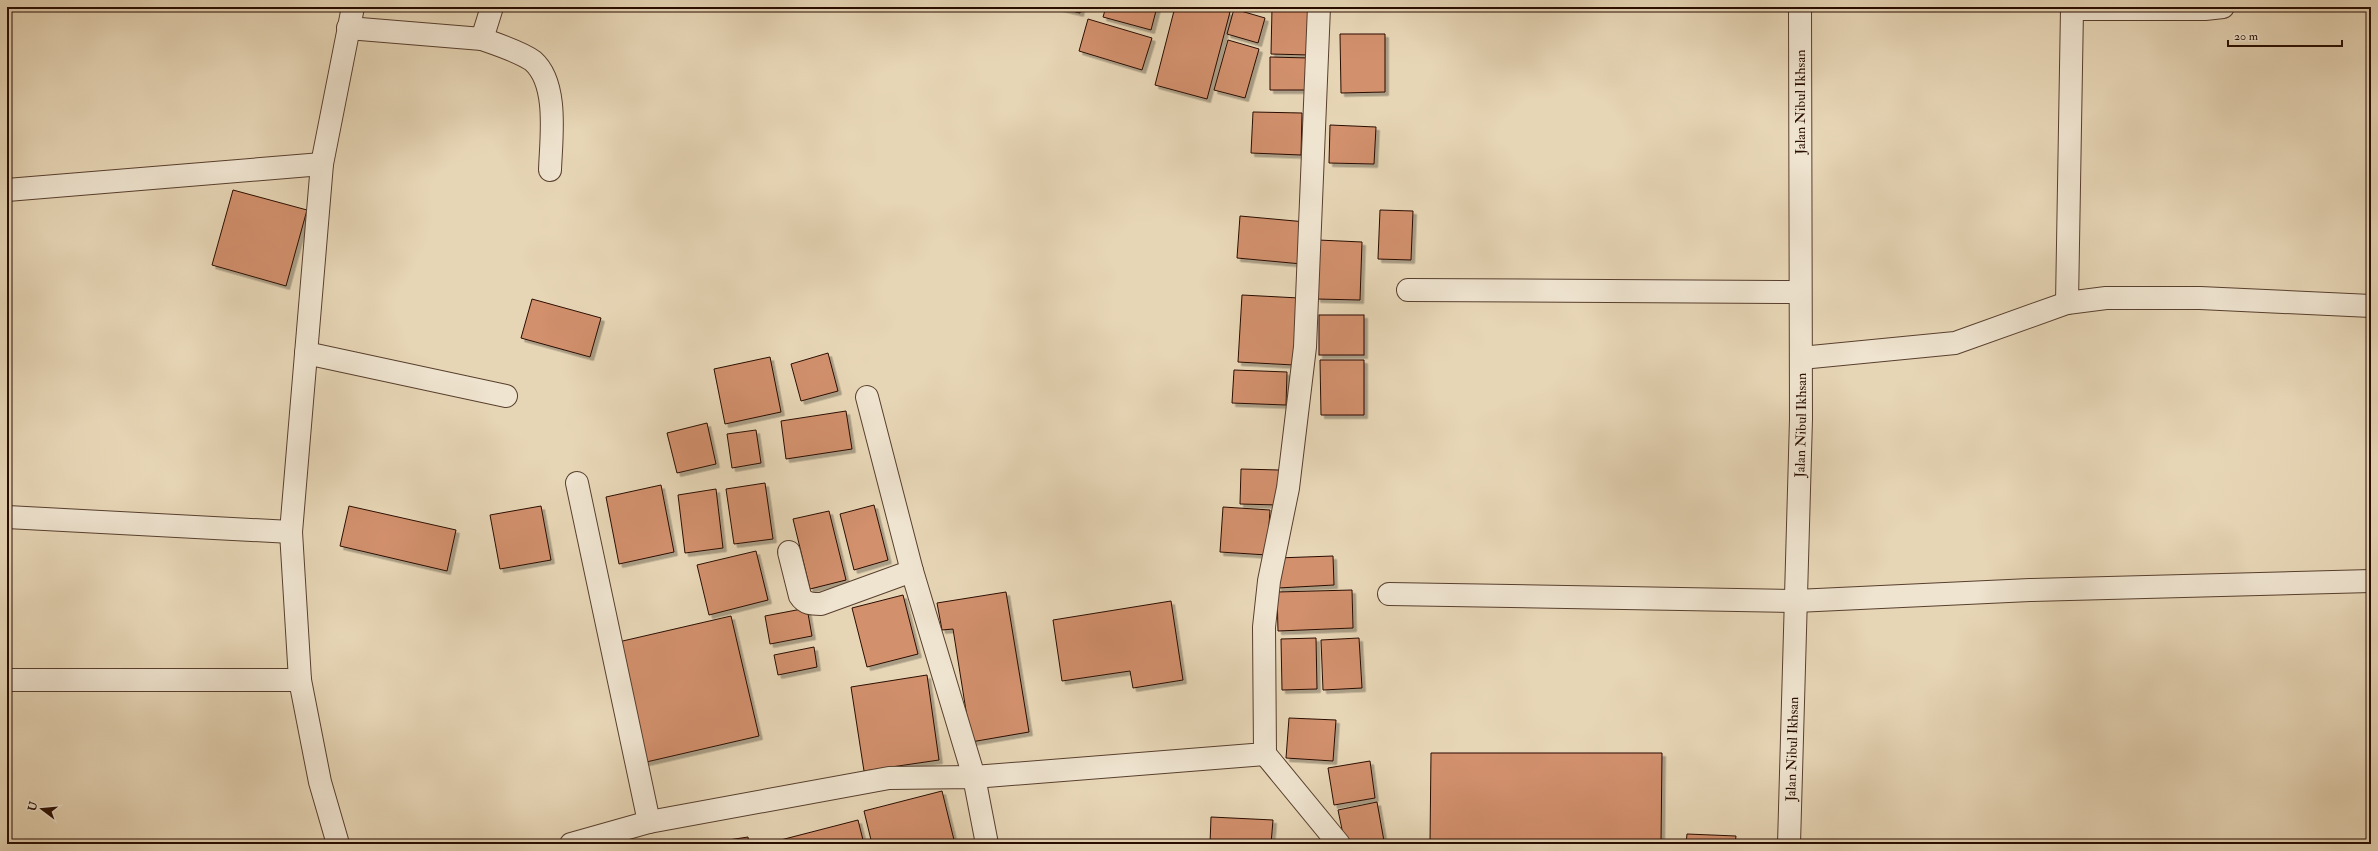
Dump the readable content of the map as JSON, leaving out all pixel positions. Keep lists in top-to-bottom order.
{
  "streets": {
    "street": ["Jalan Nibul Ikhsan"]
  },
  "scale_bar": "20 m",
  "north": "left"
}
